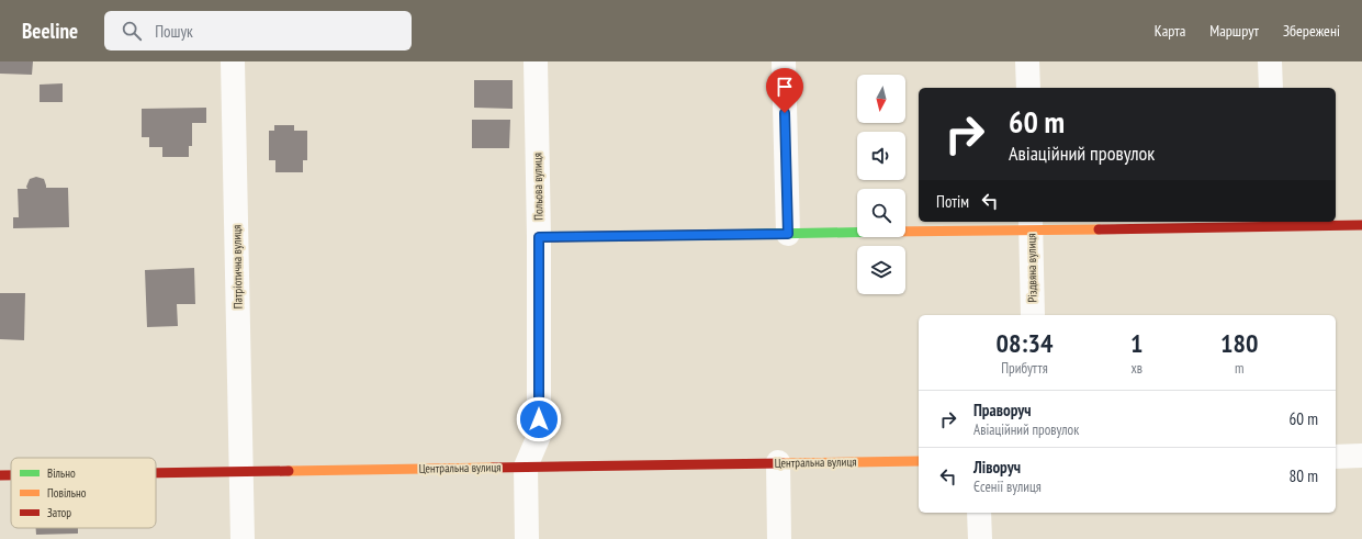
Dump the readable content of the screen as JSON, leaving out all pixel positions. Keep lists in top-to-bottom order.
{
  "streets": {
    "street": [
      "Польова вулиця",
      "Патріотична вулиця",
      "Різдвяна вулиця",
      "Центральна вулиця"
    ]
  },
  "crossings": [
    ["Польова вулиця", "Центральна вулиця"],
    ["Патріотична вулиця", "Центральна вулиця"]
  ],
  "legend": ["Вільно", "Повільно", "Затор"],
  "north": "bottom",
  "page": {
    "header": "Beeline",
    "search": "Пошук",
    "nav": ["Карта", "Маршрут", "Збережені"],
    "turn": ["60 m", "Авіаційний провулок"],
    "then": "Потім",
    "eta": [
      "08:34",
      "Прибуття",
      "1",
      "хв",
      "180",
      "m"
    ],
    "list": [
      {
        "name": "Праворуч",
        "note": "Авіаційний провулок",
        "value": "60 m"
      },
      {
        "name": "Ліворуч",
        "note": "Єсенії вулиця",
        "value": "80 m"
      }
    ]
  }
}
